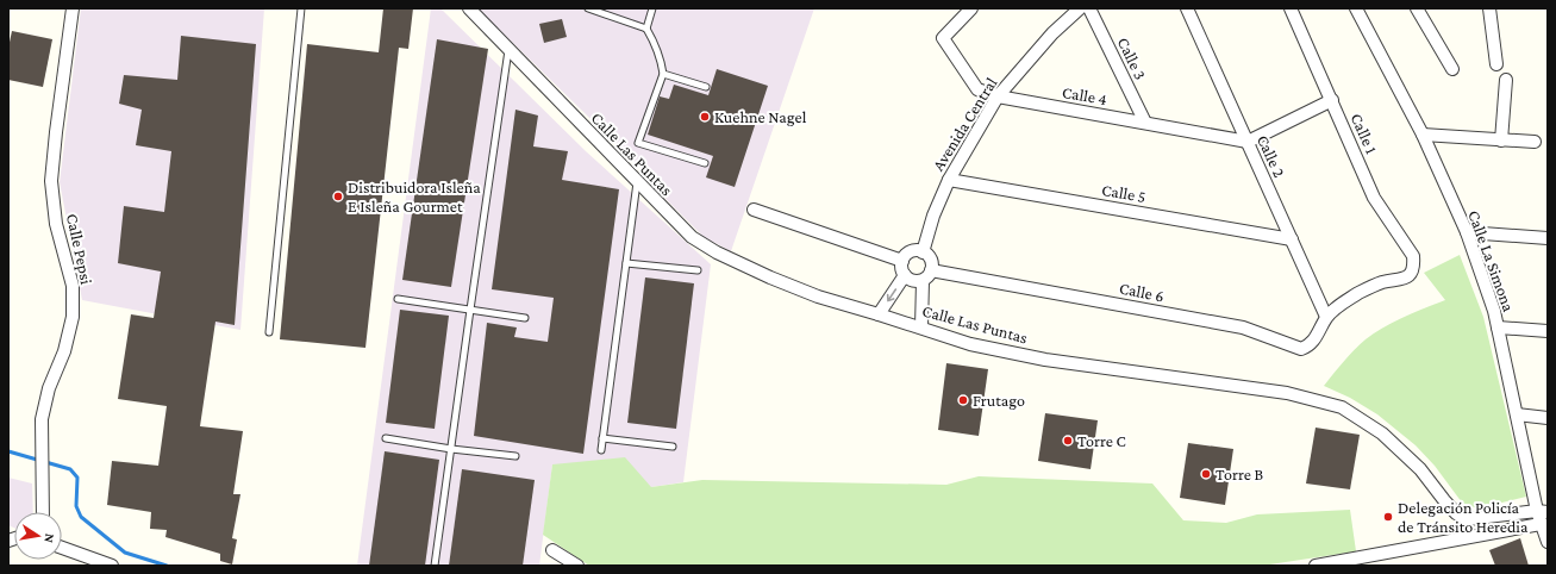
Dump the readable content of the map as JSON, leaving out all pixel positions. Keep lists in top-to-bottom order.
{
  "streets": {
    "street": [
      "Calle 3",
      "Calle 4",
      "Avenida Central",
      "Calle 1",
      "Calle Las Puntas",
      "Calle 2",
      "Calle 5",
      "Calle Pepsi",
      "Calle La Simona",
      "Calle 6"
    ]
  },
  "crossings": [
    ["Calle 3", "Calle 4"],
    ["Calle 4", "Avenida Central"],
    ["Calle 4", "Calle 2"],
    ["Avenida Central", "Calle 5"],
    ["Avenida Central", "Calle 6"],
    ["Calle 1", "Calle 2"],
    ["Calle 1", "Calle 6"],
    ["Calle Las Puntas", "Calle La Simona"],
    ["Calle 2", "Calle 5"],
    ["Calle 2", "Calle 6"]
  ],
  "places": [
    "Kuehne Nagel",
    "Distribuidora Isleña E Isleña Gourmet",
    "Frutago",
    "Torre C",
    "Torre B",
    "Delegación Policía de Tránsito Heredia"
  ],
  "north": "right"
}
